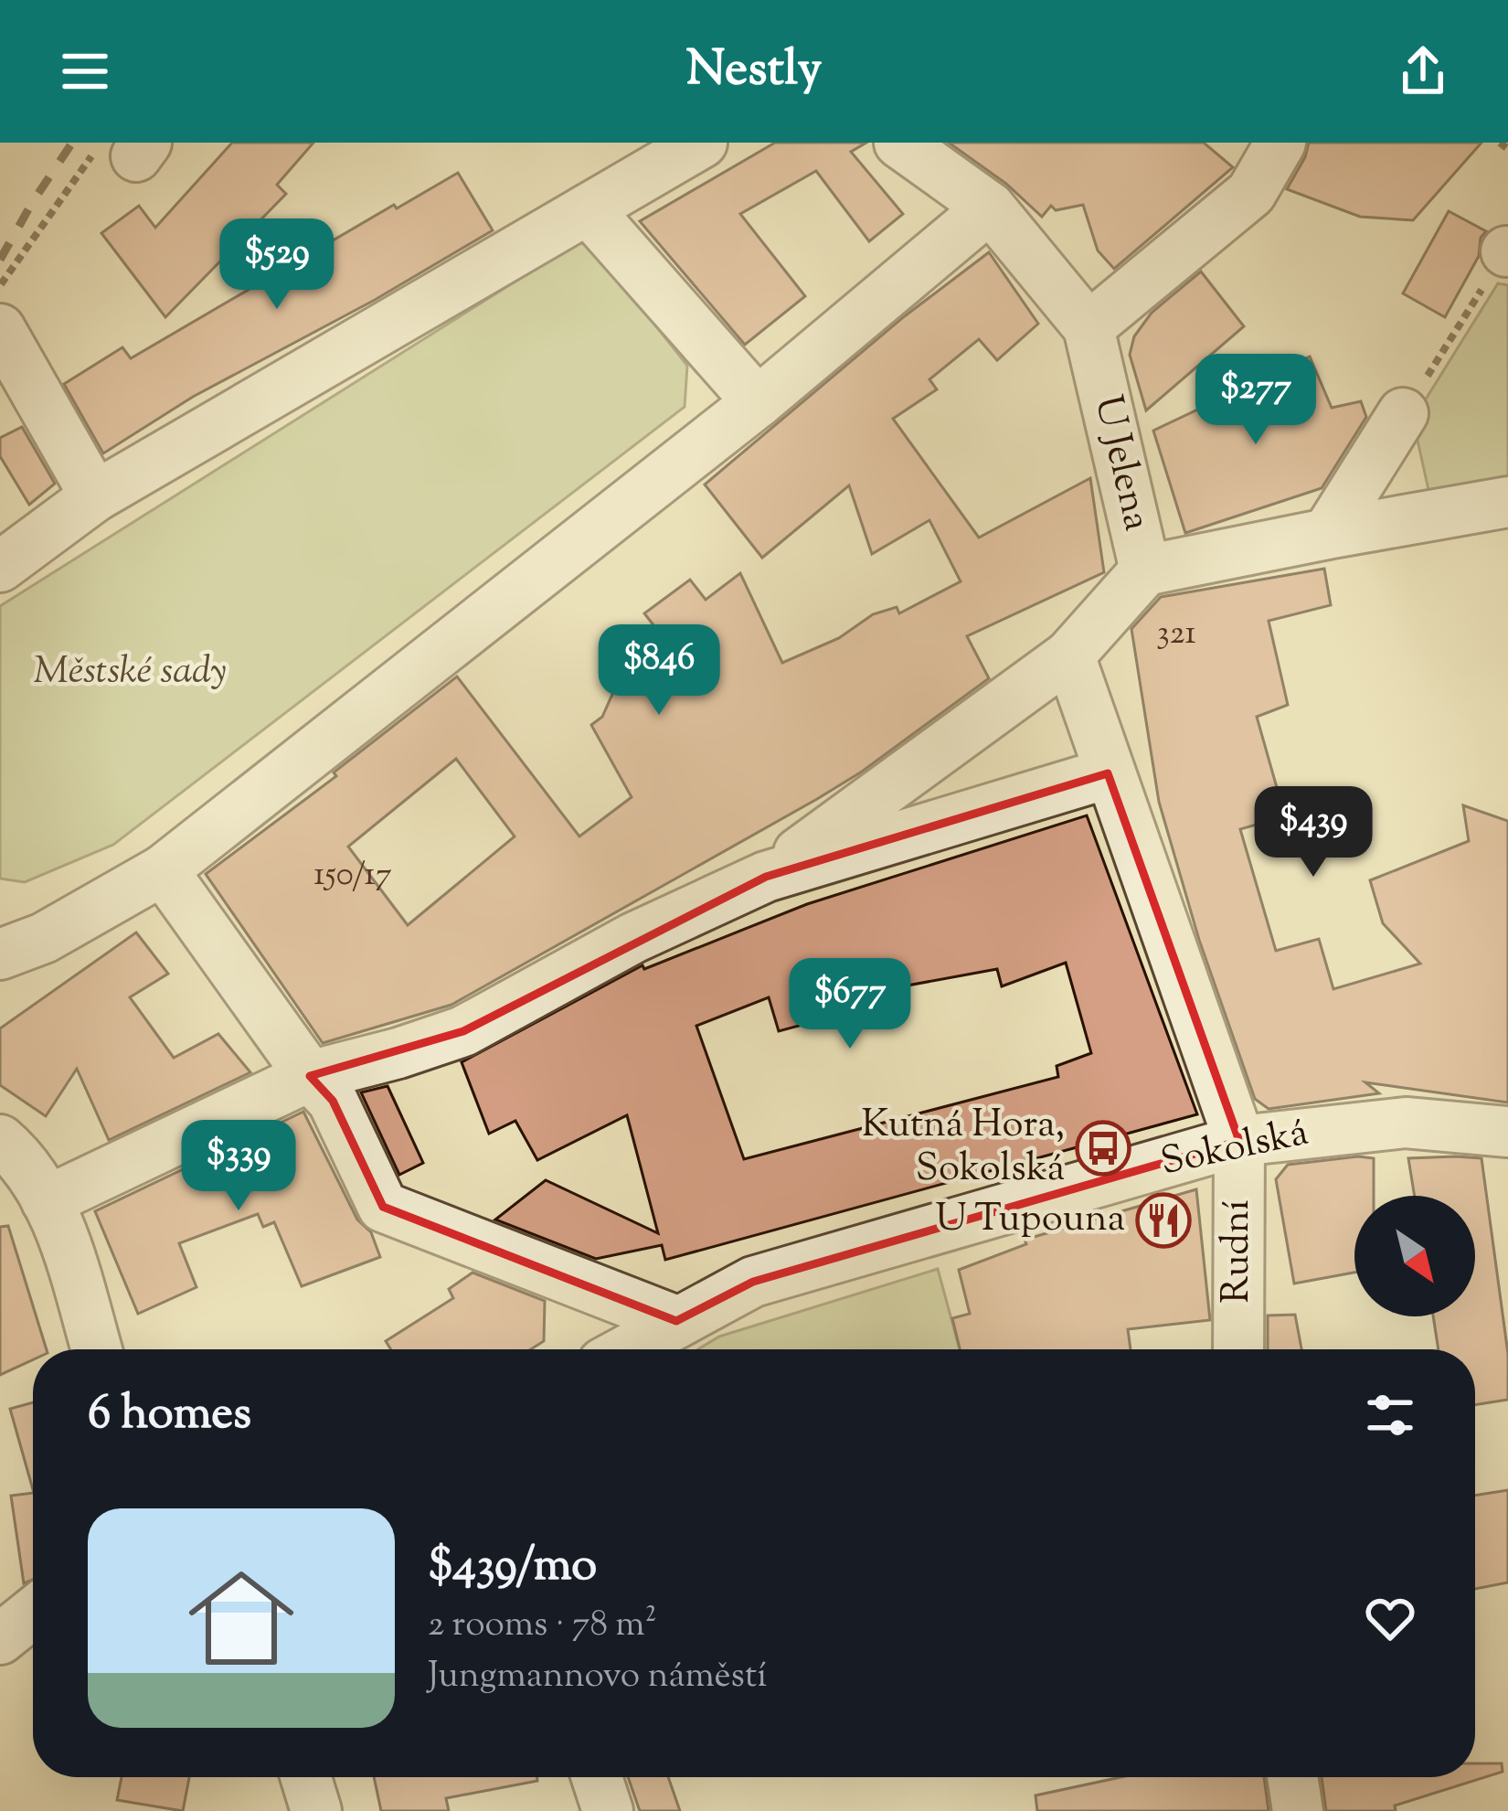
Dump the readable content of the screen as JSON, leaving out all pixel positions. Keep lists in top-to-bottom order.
{
  "streets": {
    "street": ["U Jelena", "Sokolská", "Rudní"]
  },
  "crossings": [
    ["Sokolská", "Rudní"]
  ],
  "parks": ["Městské sady"],
  "places": {
    "bus stop": ["Kutná Hora, Sokolská"],
    "restaurant": ["U Tupouna"]
  },
  "house_numbers": ["321", "150/17"],
  "north": "bottom right",
  "page": {
    "header": "Nestly",
    "price": [
      "$529",
      "$277",
      "$846",
      "$439",
      "$677",
      "$339"
    ],
    "heading": "6 homes",
    "list": [
      {
        "name": "$439/mo",
        "note": "2 rooms · 78 m² · Jungmannovo náměstí"
      }
    ]
  }
}
